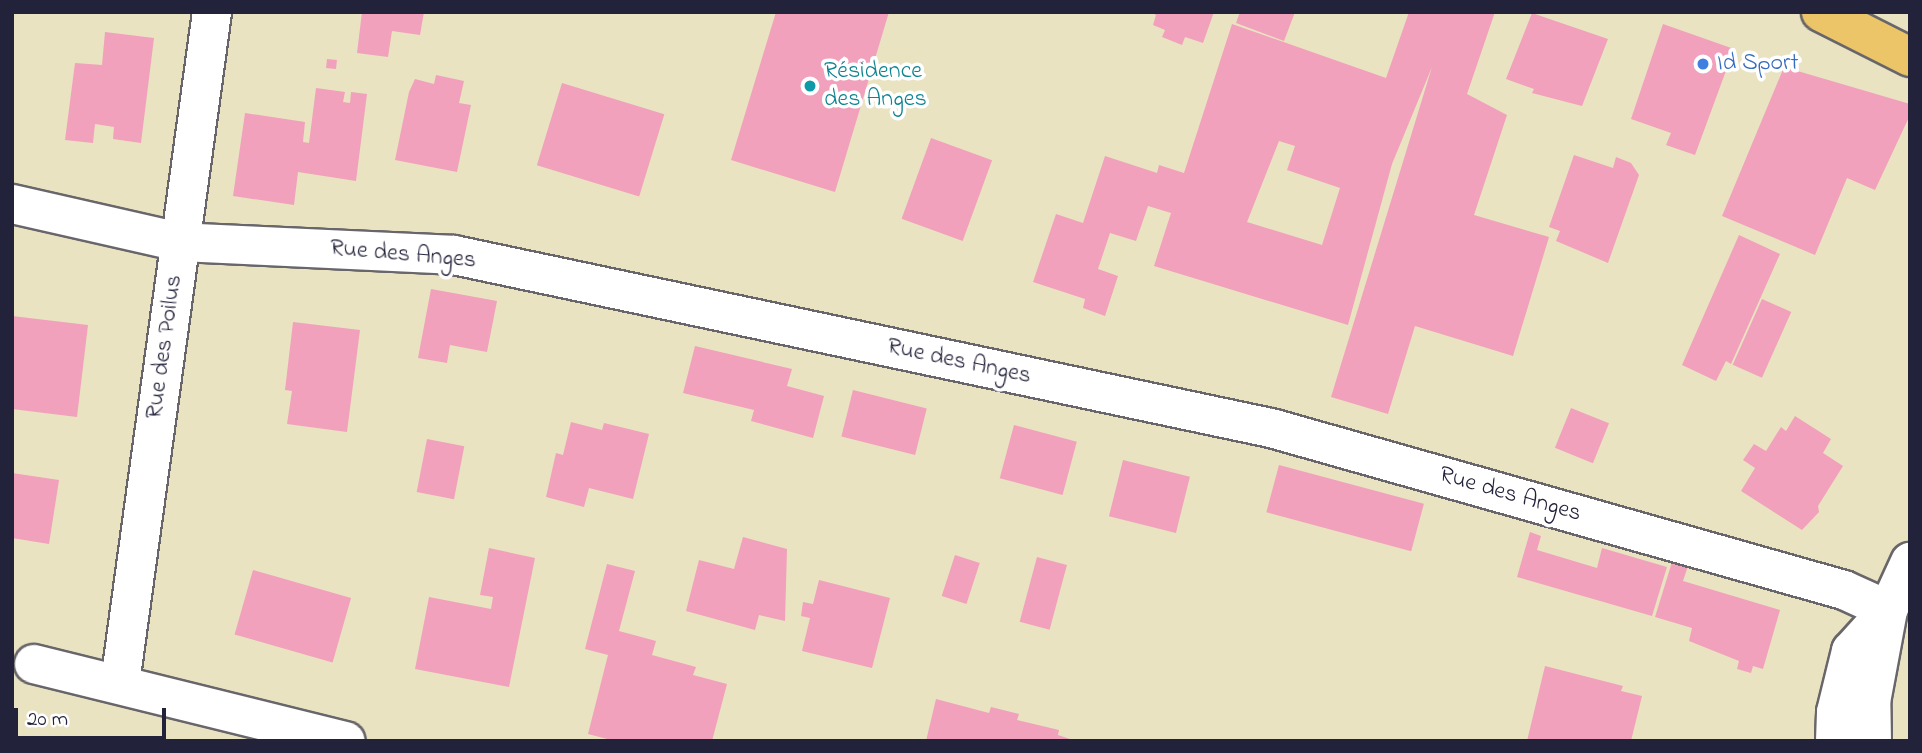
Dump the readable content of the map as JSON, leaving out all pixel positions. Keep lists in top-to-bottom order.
{
  "streets": {
    "street": ["Rue des Anges", "Rue des Poilus"]
  },
  "crossings": [
    ["Rue des Anges", "Rue des Poilus"]
  ],
  "places": ["Id Sport", "Résidence des Anges"],
  "scale_bar": "20 m"
}
